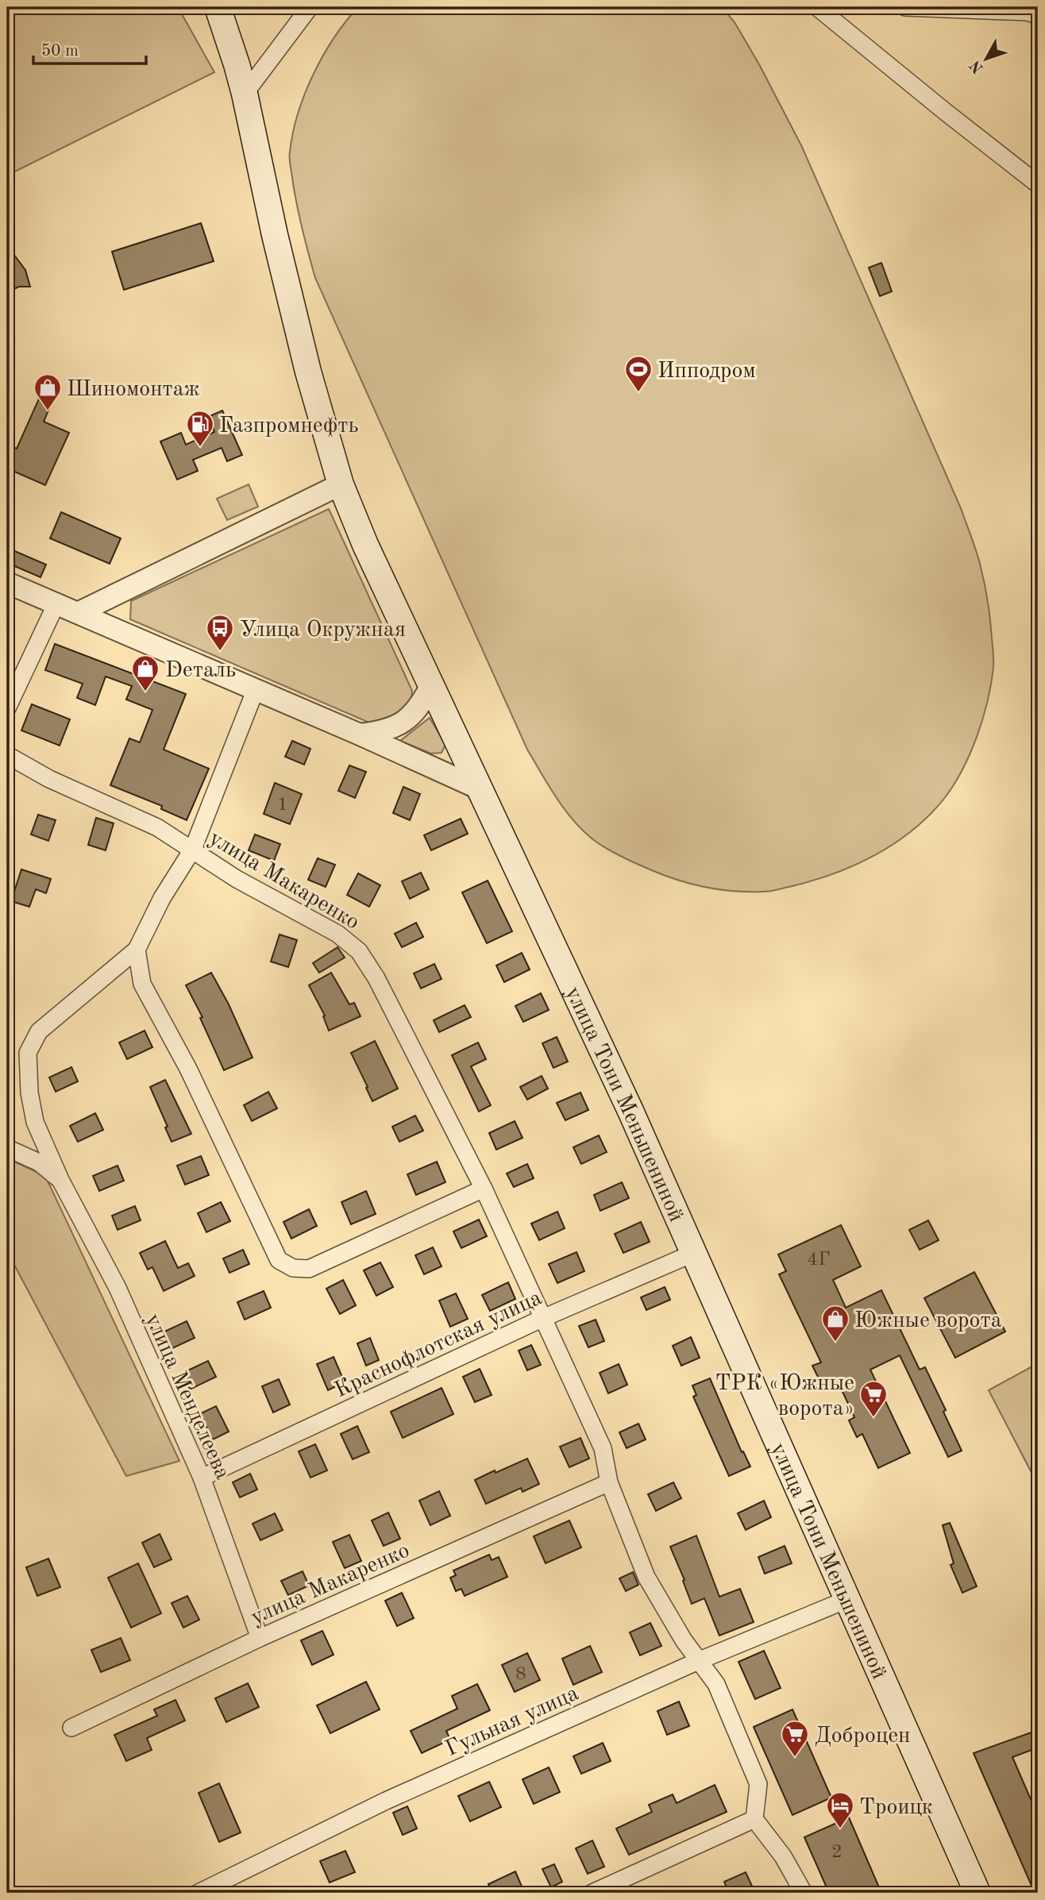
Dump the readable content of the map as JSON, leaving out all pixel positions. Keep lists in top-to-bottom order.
{
  "streets": {
    "main road": ["улица Тони Меньшениной"],
    "street": [
      "улица Макаренко",
      "Краснофлотская улица",
      "улица Менделеева",
      "Гульная улица"
    ]
  },
  "crossings": [
    ["улица Макаренко", "Краснофлотская улица"],
    ["улица Макаренко", "улица Менделеева"],
    ["улица Макаренко", "Гульная улица"],
    ["улица Тони Меньшениной", "Краснофлотская улица"],
    ["улица Тони Меньшениной", "Гульная улица"],
    ["Краснофлотская улица", "улица Менделеева"]
  ],
  "places": {
    "sports": ["Ипподром"],
    "shop": ["Шиномонтаж", "Dеталь", "Южные ворота"],
    "fuel station": ["Газпромнефть"],
    "bus stop": ["Улица Окружная"],
    "supermarket": ["ТРК «Южные ворота»", "Доброцен"],
    "hotel": ["Троицк"]
  },
  "house_numbers": [
    "1",
    "4Г",
    "8",
    "2"
  ],
  "scale_bar": "50 m",
  "north": "bottom left"
}
